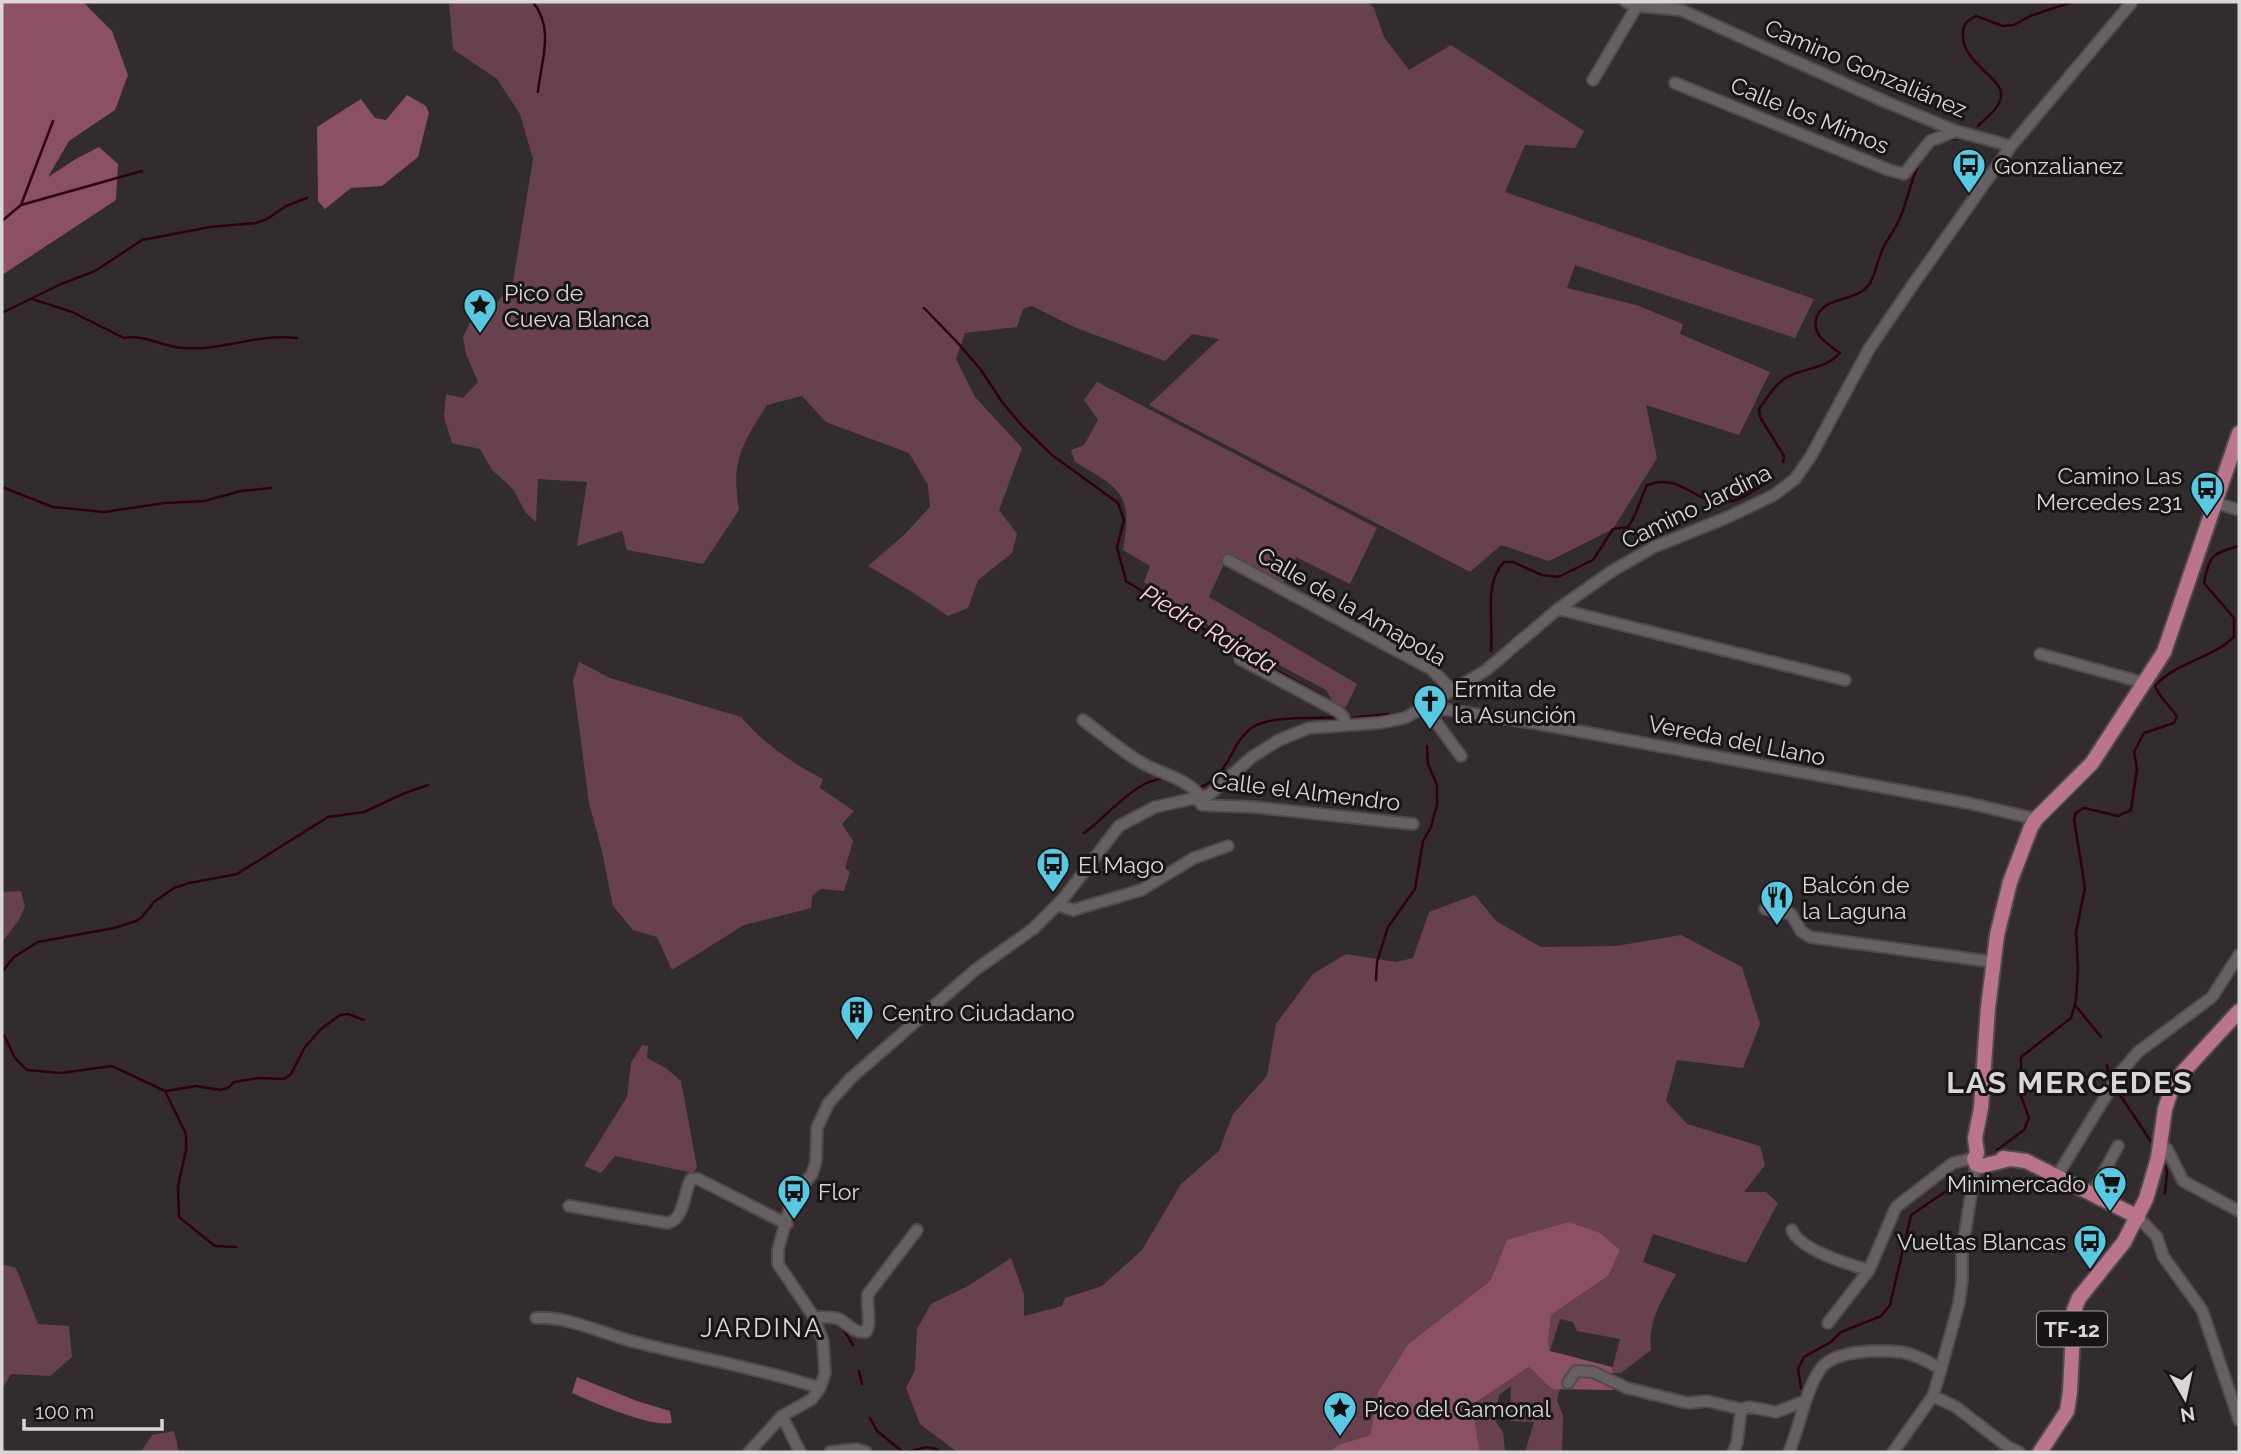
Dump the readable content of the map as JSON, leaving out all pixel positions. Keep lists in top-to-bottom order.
{
  "streets": {
    "main road": ["TF-12"],
    "street": [
      "Camino Gonzaliánez",
      "Calle los Mimos",
      "Camino Jardina",
      "Calle de la Amapola",
      "Vereda del Llano",
      "Calle el Almendro"
    ]
  },
  "crossings": [
    ["Camino Gonzaliánez", "Calle los Mimos"],
    ["Camino Gonzaliánez", "Camino Jardina"],
    ["Camino Jardina", "Calle de la Amapola"],
    ["Camino Jardina", "Vereda del Llano"],
    ["Camino Jardina", "Calle el Almendro"]
  ],
  "districts": ["LAS MERCEDES", "JARDINA"],
  "water": ["Piedra Rajada"],
  "places": {
    "bus stop": [
      "Gonzalianez",
      "Camino Las Mercedes 231",
      "El Mago",
      "Flor",
      "Vueltas Blancas"
    ],
    "place": ["Pico de Cueva Blanca", "Pico del Gamonal"],
    "church": ["Ermita de la Asunción"],
    "restaurant": ["Balcón de la Laguna"],
    "building": ["Centro Ciudadano"],
    "supermarket": ["Minimercado"]
  },
  "scale_bar": "100 m",
  "north": "bottom"
}
